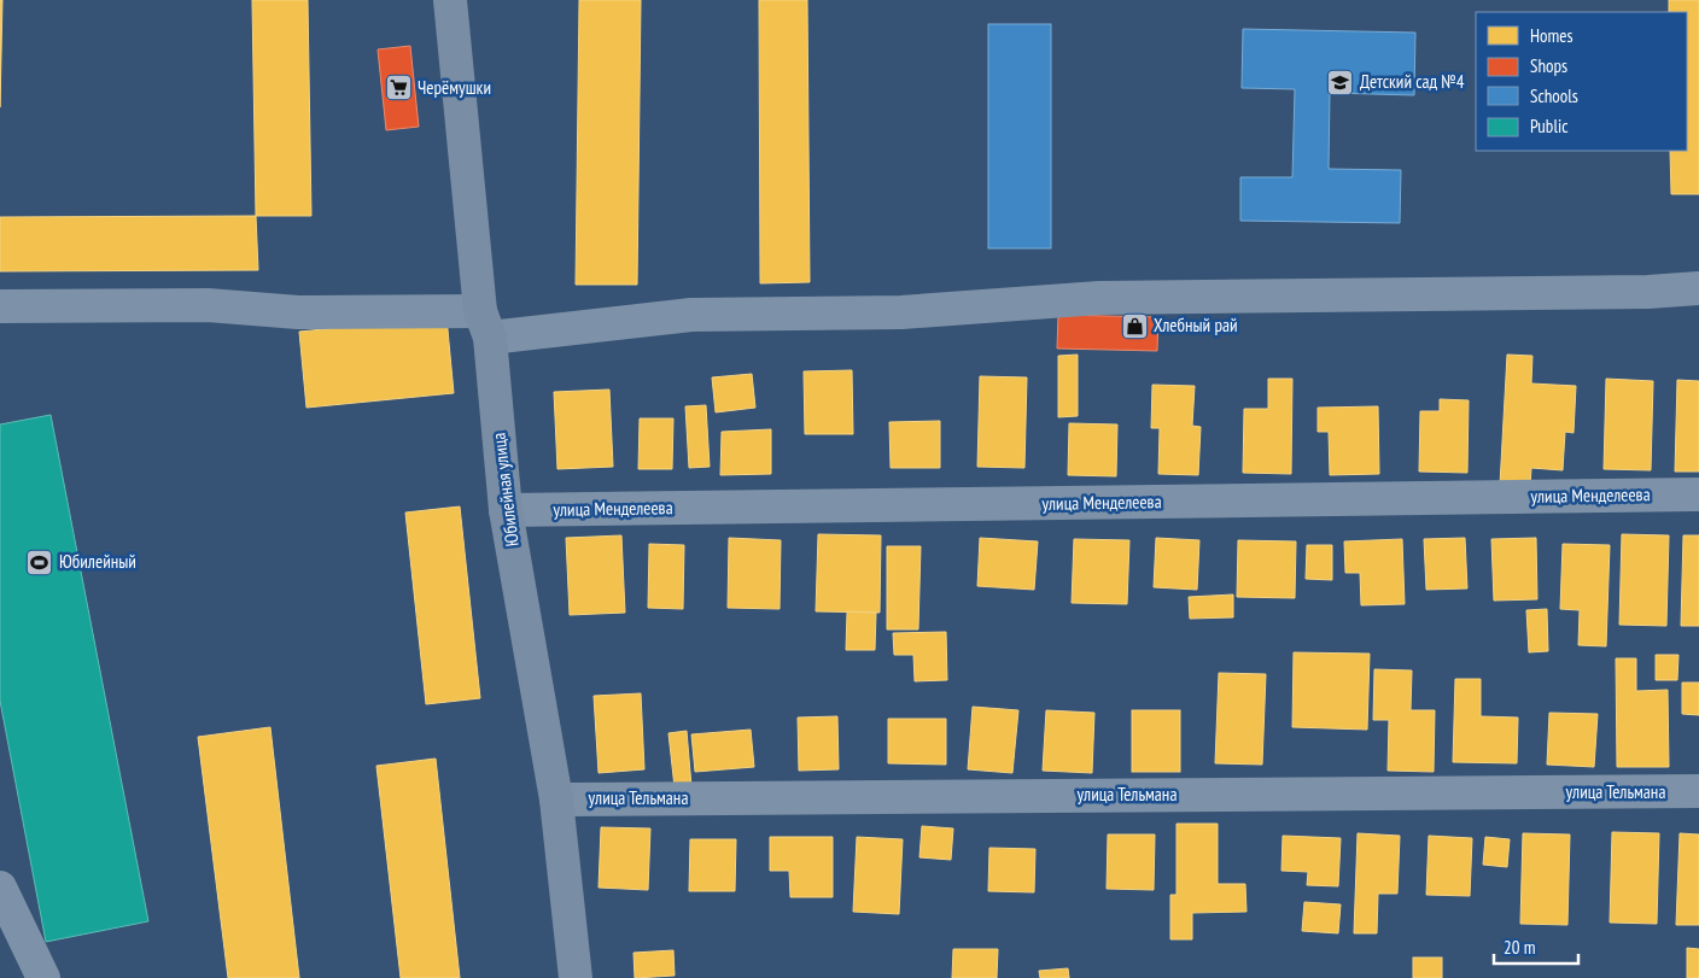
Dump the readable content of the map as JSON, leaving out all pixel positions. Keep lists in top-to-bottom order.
{
  "streets": {
    "street": ["Юбилейная улица", "улица Менделеева", "улица Тельмана"]
  },
  "crossings": [
    ["Юбилейная улица", "улица Менделеева"],
    ["Юбилейная улица", "улица Тельмана"]
  ],
  "places": {
    "school or university": ["Детский сад №4"],
    "supermarket": ["Черёмушки"],
    "shop": ["Хлебный рай"],
    "sports": ["Юбилейный"]
  },
  "legend": [
    "Homes",
    "Shops",
    "Schools",
    "Public"
  ],
  "scale_bar": "20 m"
}
